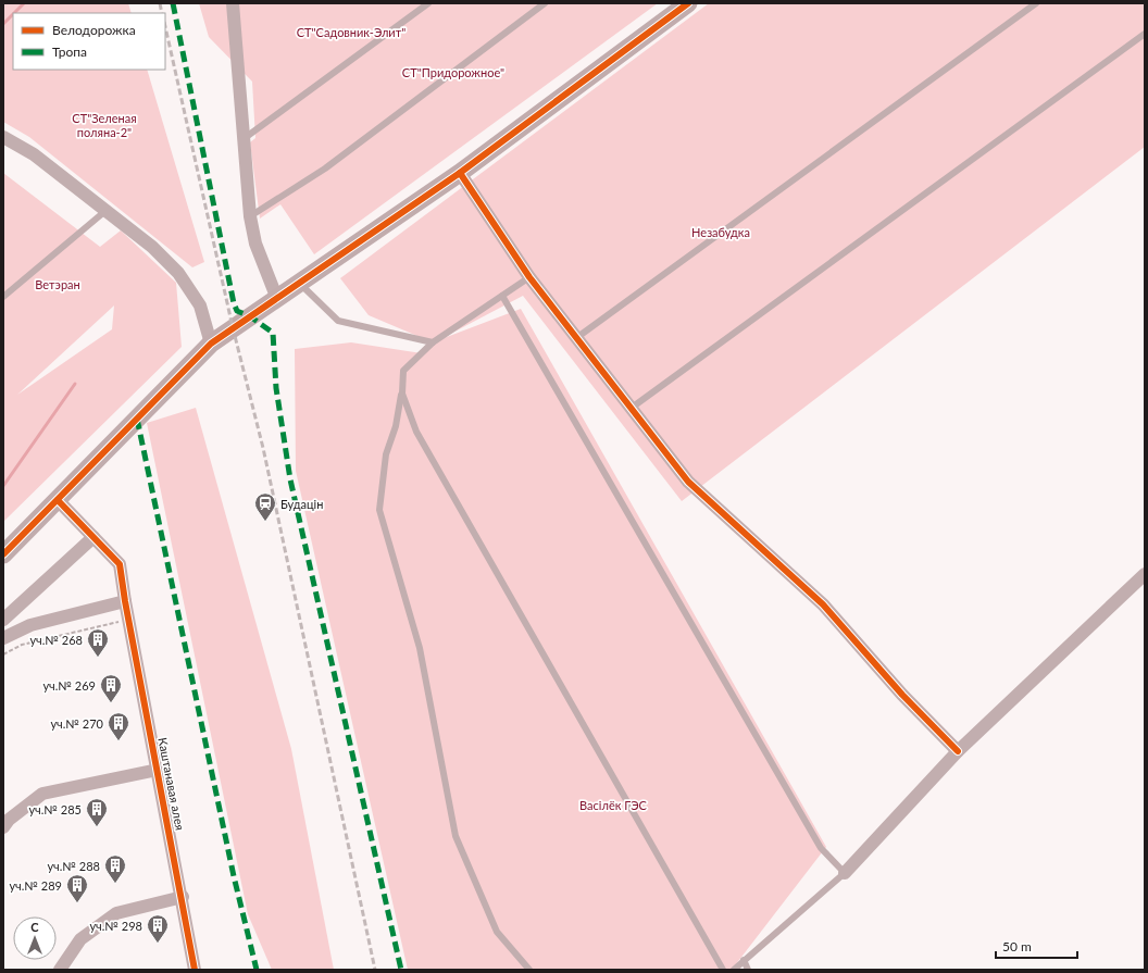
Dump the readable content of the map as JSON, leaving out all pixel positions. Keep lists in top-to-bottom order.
{
  "streets": {
    "street": ["Каштанавая алея"]
  },
  "parks": [
    "СТ\"Садовник-Элит\"",
    "СТ\"Придорожное\"",
    "СТ\"Зеленая поляна-2\"",
    "Незабудка",
    "Ветэран",
    "Васілёк ГЭС"
  ],
  "places": {
    "station": ["Будацін"],
    "building": [
      "уч.№ 268",
      "уч.№ 269",
      "уч.№ 270",
      "уч.№ 285",
      "уч.№ 288",
      "уч.№ 289",
      "уч.№ 298"
    ]
  },
  "legend": ["Велодорожка", "Тропа"],
  "scale_bar": "50 m",
  "north": "top"
}
